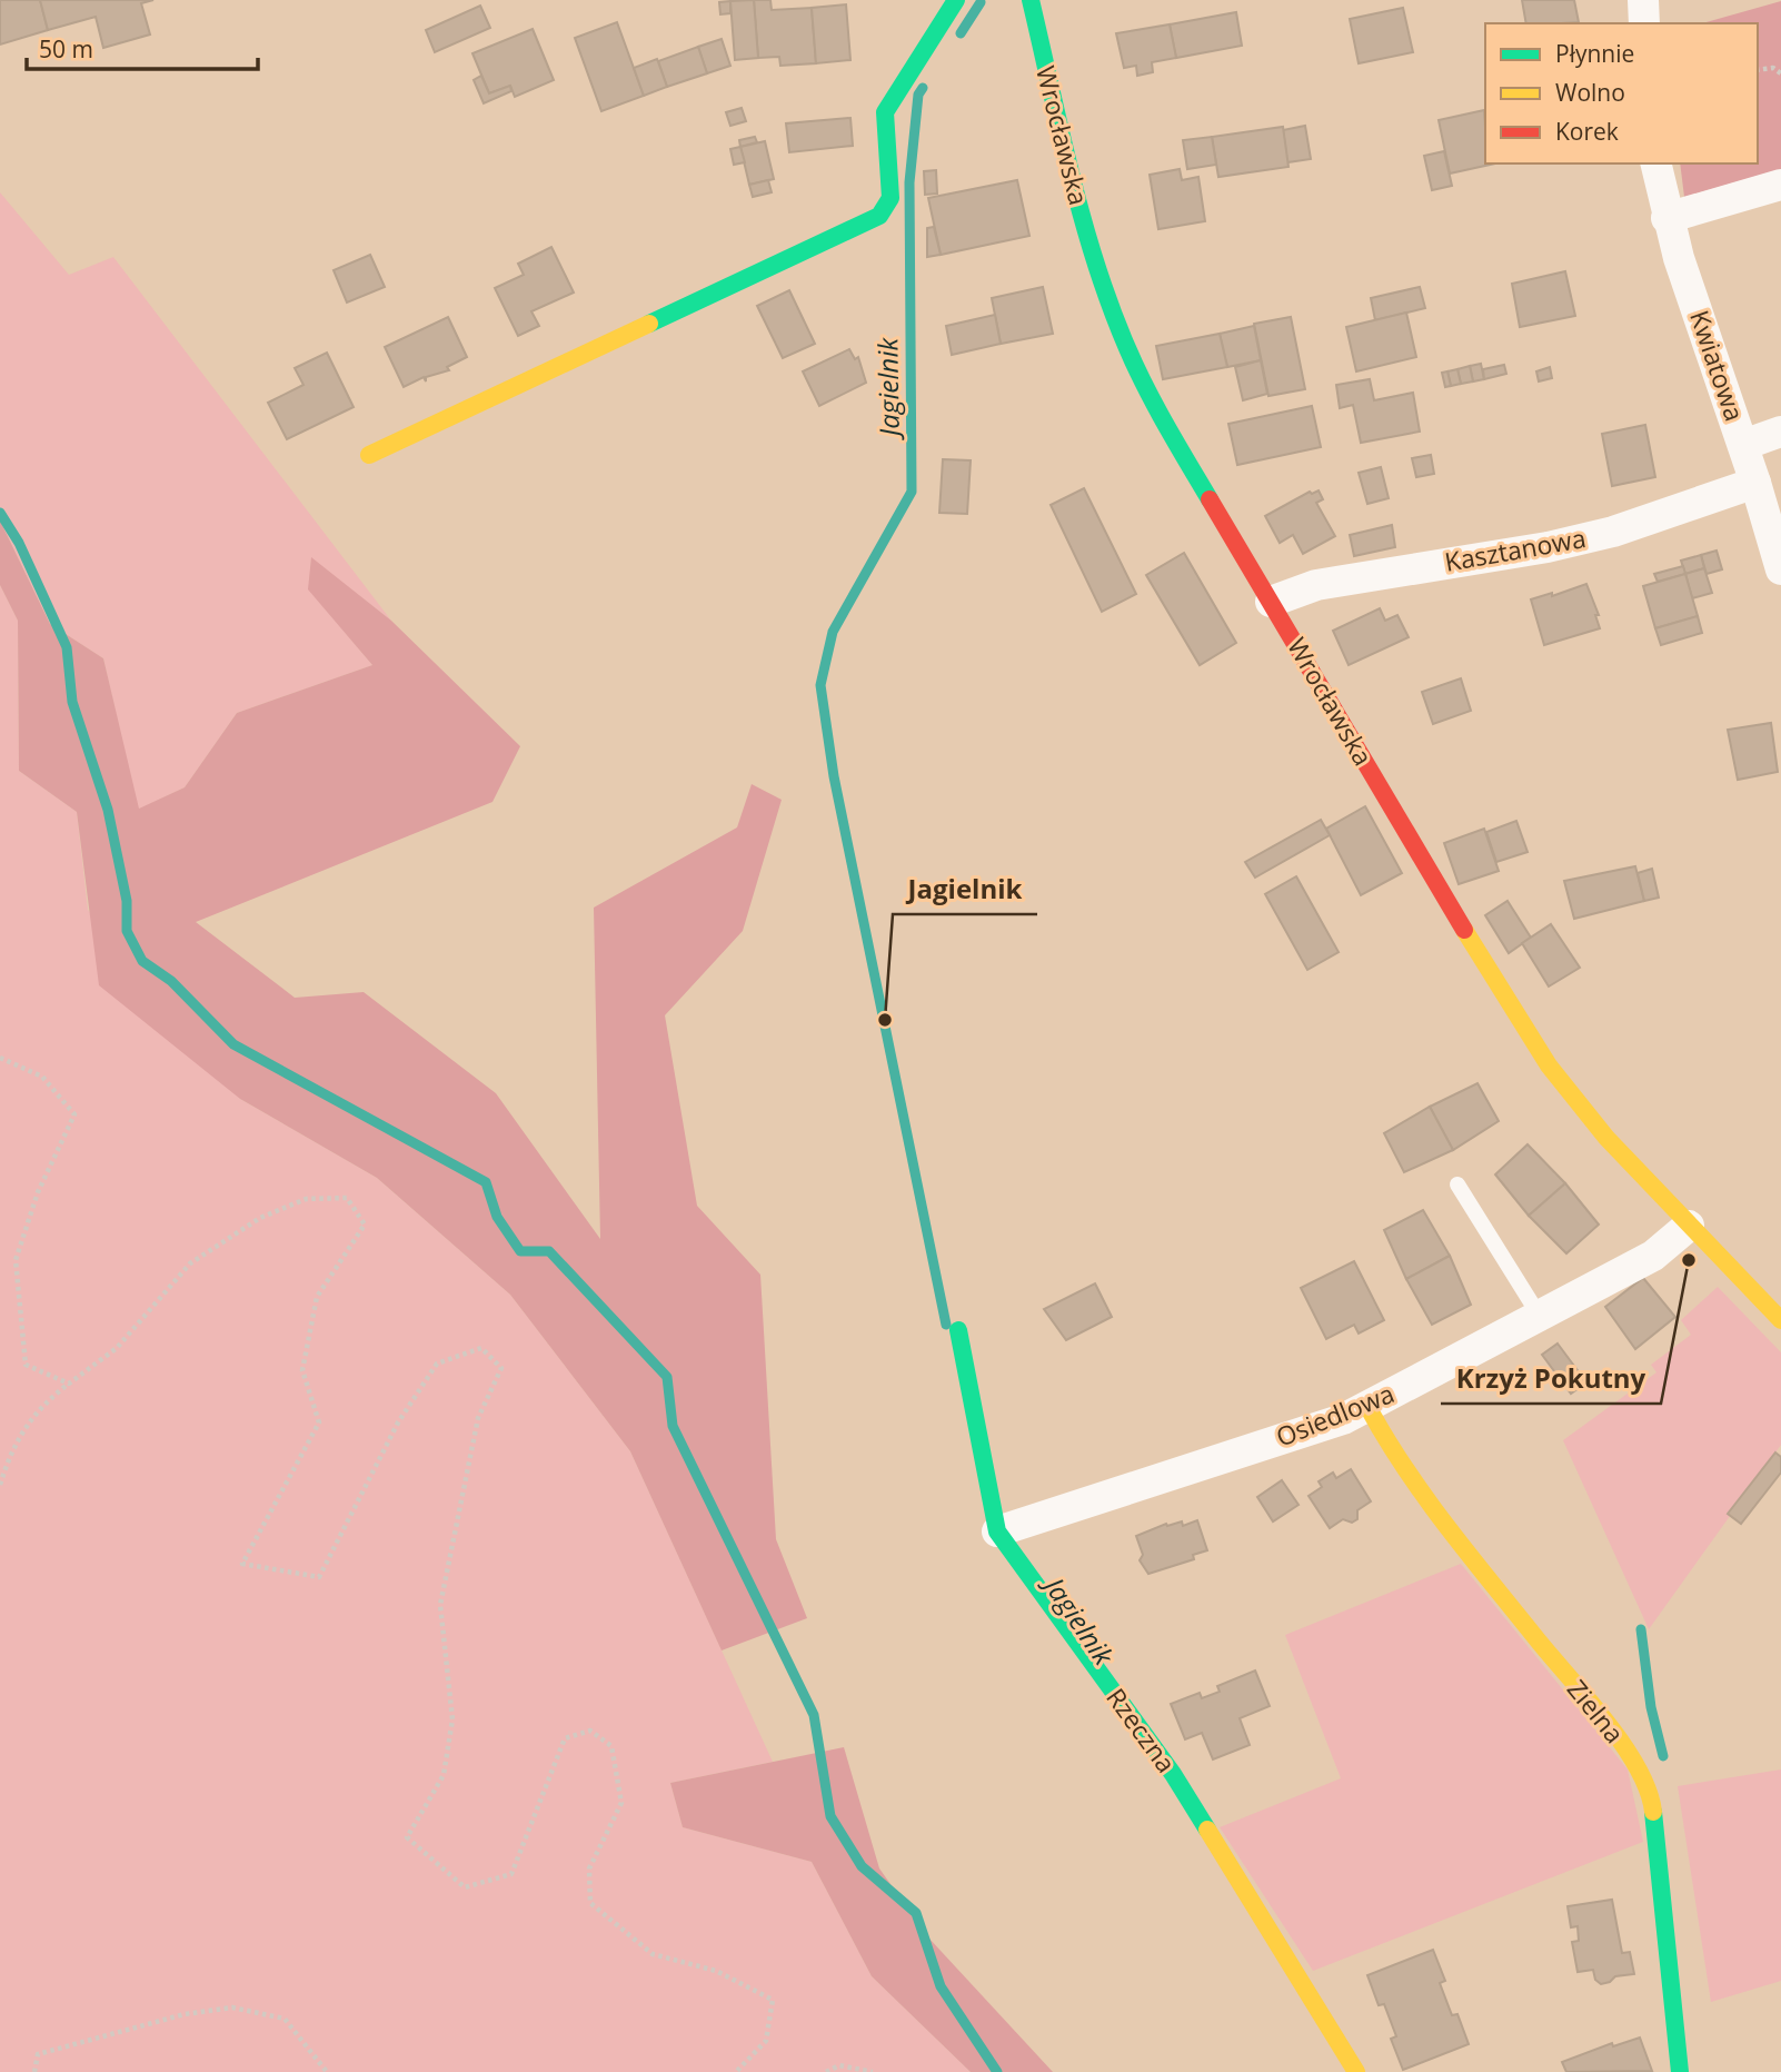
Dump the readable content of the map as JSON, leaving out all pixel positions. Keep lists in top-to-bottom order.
{
  "streets": {
    "street": [
      "Wrocławska",
      "Kwiatowa",
      "Kasztanowa",
      "Osiedlowa",
      "Zielna",
      "Rzeczna"
    ]
  },
  "crossings": [
    ["Wrocławska", "Kasztanowa"],
    ["Wrocławska", "Osiedlowa"],
    ["Kwiatowa", "Kasztanowa"],
    ["Osiedlowa", "Zielna"],
    ["Osiedlowa", "Rzeczna"]
  ],
  "water": ["Jagielnik"],
  "places": ["Jagielnik", "Krzyż Pokutny"],
  "legend": ["Płynnie", "Wolno", "Korek"],
  "scale_bar": "50 m"
}
